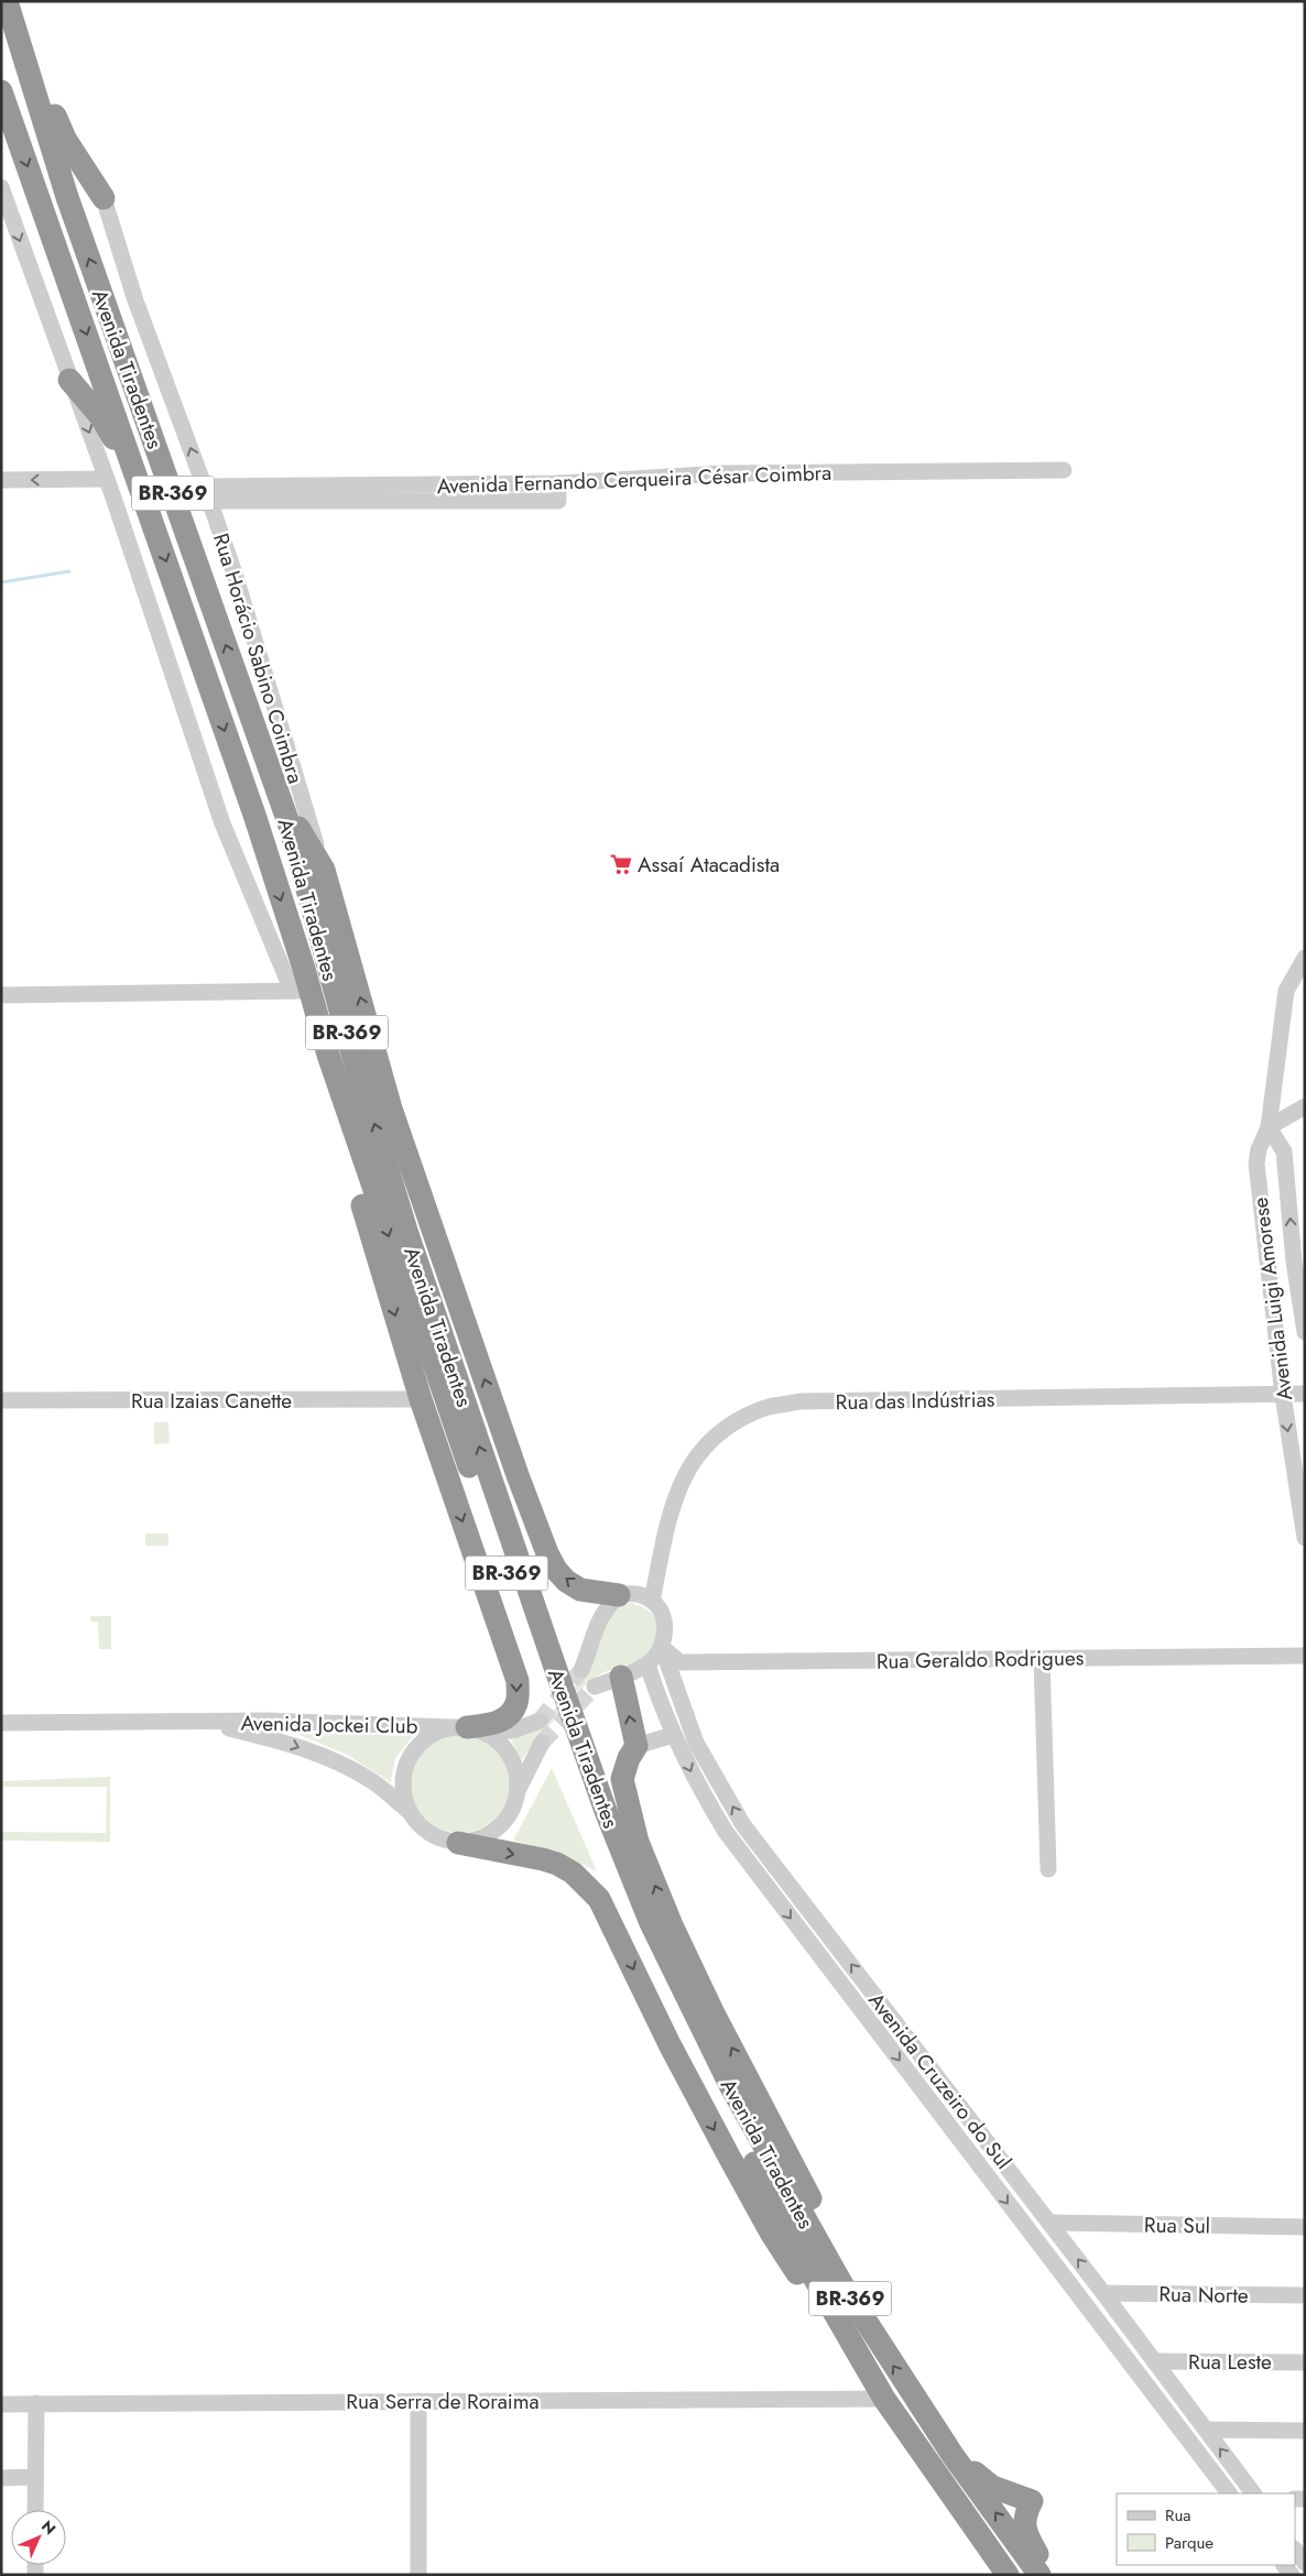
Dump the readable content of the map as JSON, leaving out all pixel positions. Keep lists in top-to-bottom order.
{
  "streets": {
    "highway": ["Avenida Tiradentes", "BR-369"],
    "street": [
      "Avenida Fernando Cerqueira César Coimbra",
      "Rua Horácio Sabino Coimbra",
      "Avenida Luigi Amorese",
      "Rua Izaias Canette",
      "Rua das Indústrias",
      "Rua Geraldo Rodrigues",
      "Avenida Jockei Club",
      "Avenida Cruzeiro do Sul",
      "Rua Sul",
      "Rua Norte",
      "Rua Leste",
      "Rua Serra de Roraima"
    ]
  },
  "crossings": [
    ["Avenida Tiradentes", "Rua Serra de Roraima"],
    ["Avenida Fernando Cerqueira César Coimbra", "Rua Horácio Sabino Coimbra"],
    ["Avenida Luigi Amorese", "Rua das Indústrias"],
    ["Rua Geraldo Rodrigues", "Avenida Cruzeiro do Sul"],
    ["Avenida Cruzeiro do Sul", "Rua Sul"],
    ["Avenida Cruzeiro do Sul", "Rua Norte"],
    ["Avenida Cruzeiro do Sul", "Rua Leste"]
  ],
  "places": {
    "supermarket": ["Assaí Atacadista"]
  },
  "legend": ["Rua", "Parque"],
  "north": "top right"
}
